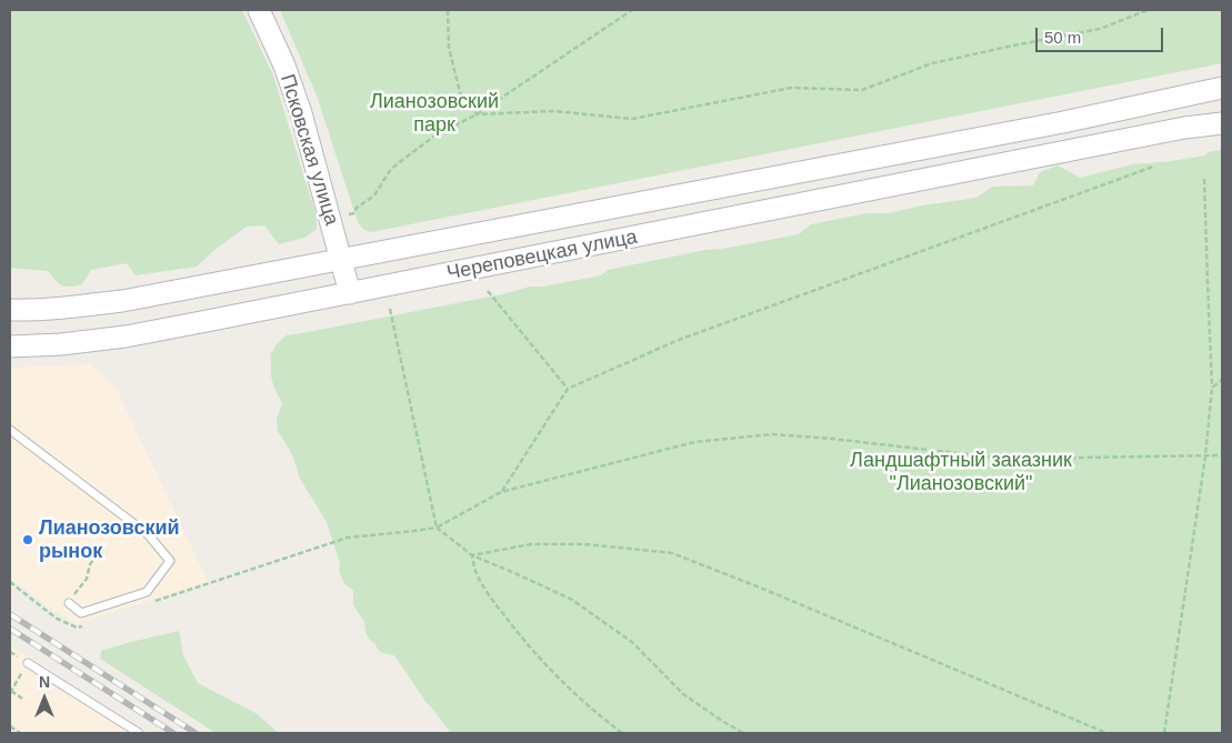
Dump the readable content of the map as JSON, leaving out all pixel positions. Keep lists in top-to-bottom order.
{
  "streets": {
    "main road": ["Псковская улица", "Череповецкая улица"]
  },
  "crossings": [
    ["Псковская улица", "Череповецкая улица"]
  ],
  "parks": ["Лианозовский парк", "Ландшафтный заказник \"Лианозовский\""],
  "places": ["Лианозовский рынок"],
  "scale_bar": "50 m",
  "north": "top"
}
